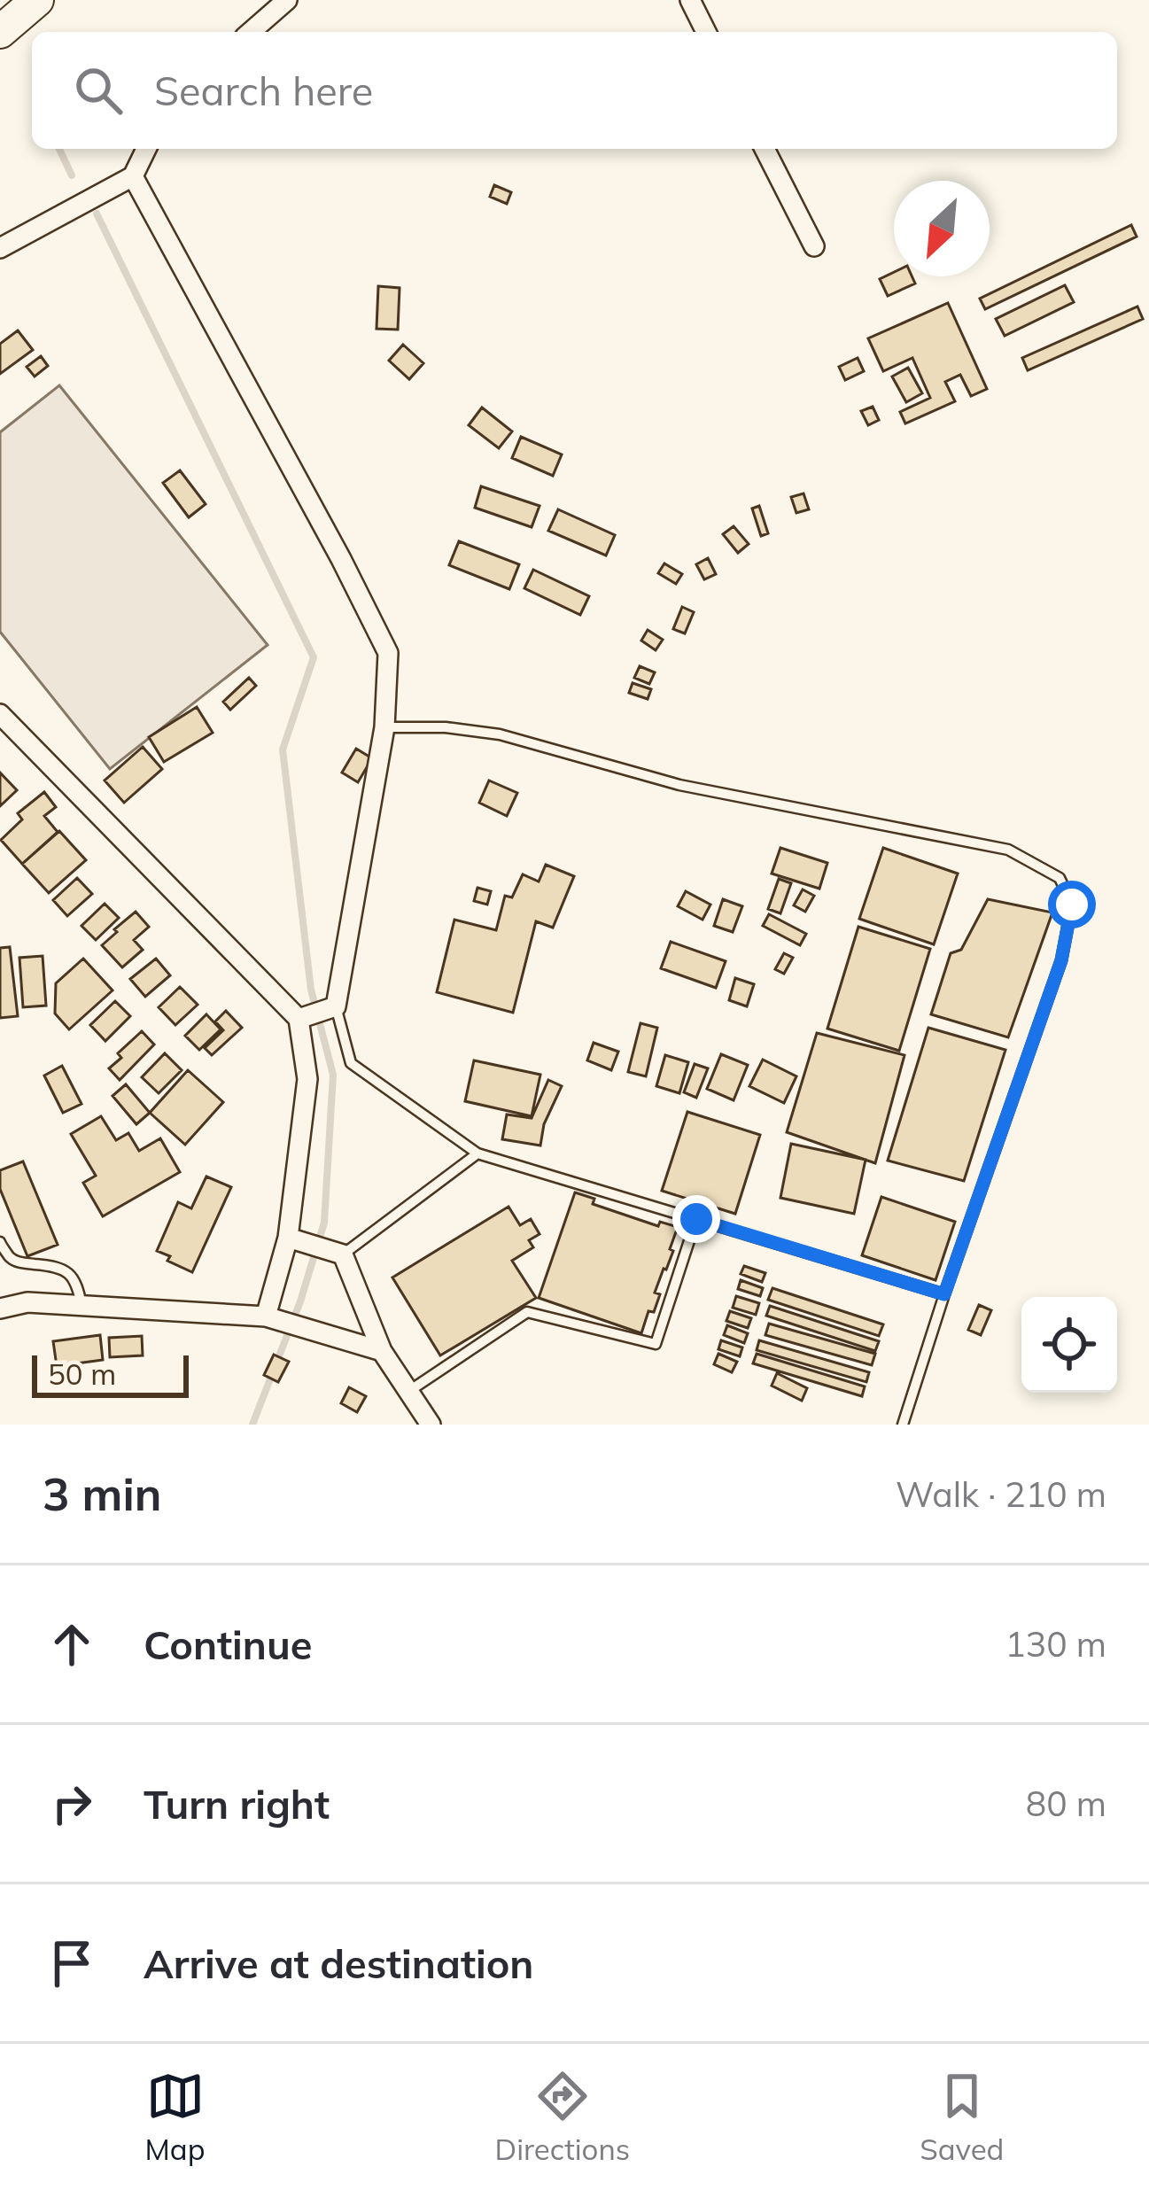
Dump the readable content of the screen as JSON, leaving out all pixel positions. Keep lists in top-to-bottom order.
{
  "scale_bar": "50 m",
  "north": "bottom left",
  "page": {
    "search": "Search here",
    "scale": "50 m",
    "heading": ["3 min", "Walk · 210 m"],
    "list": [
      ["Continue", "130 m"],
      ["Turn right", "80 m"],
      "Arrive at destination"
    ],
    "nav": ["Map", "Directions", "Saved"]
  }
}
